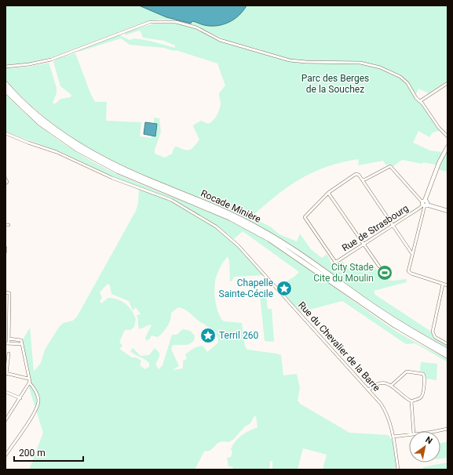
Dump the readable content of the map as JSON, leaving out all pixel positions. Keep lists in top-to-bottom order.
{
  "streets": {
    "highway": ["Rocade Minière"],
    "street": ["Rue de Strasbourg", "Rue du Chevalier de la Barre"]
  },
  "parks": ["Parc des Berges de la Souchez"],
  "places": {
    "sports": ["City Stade Cite du Moulin"],
    "place": ["Chapelle Sainte-Cécile", "Terril 260"]
  },
  "scale_bar": "200 m",
  "north": "top right"
}
